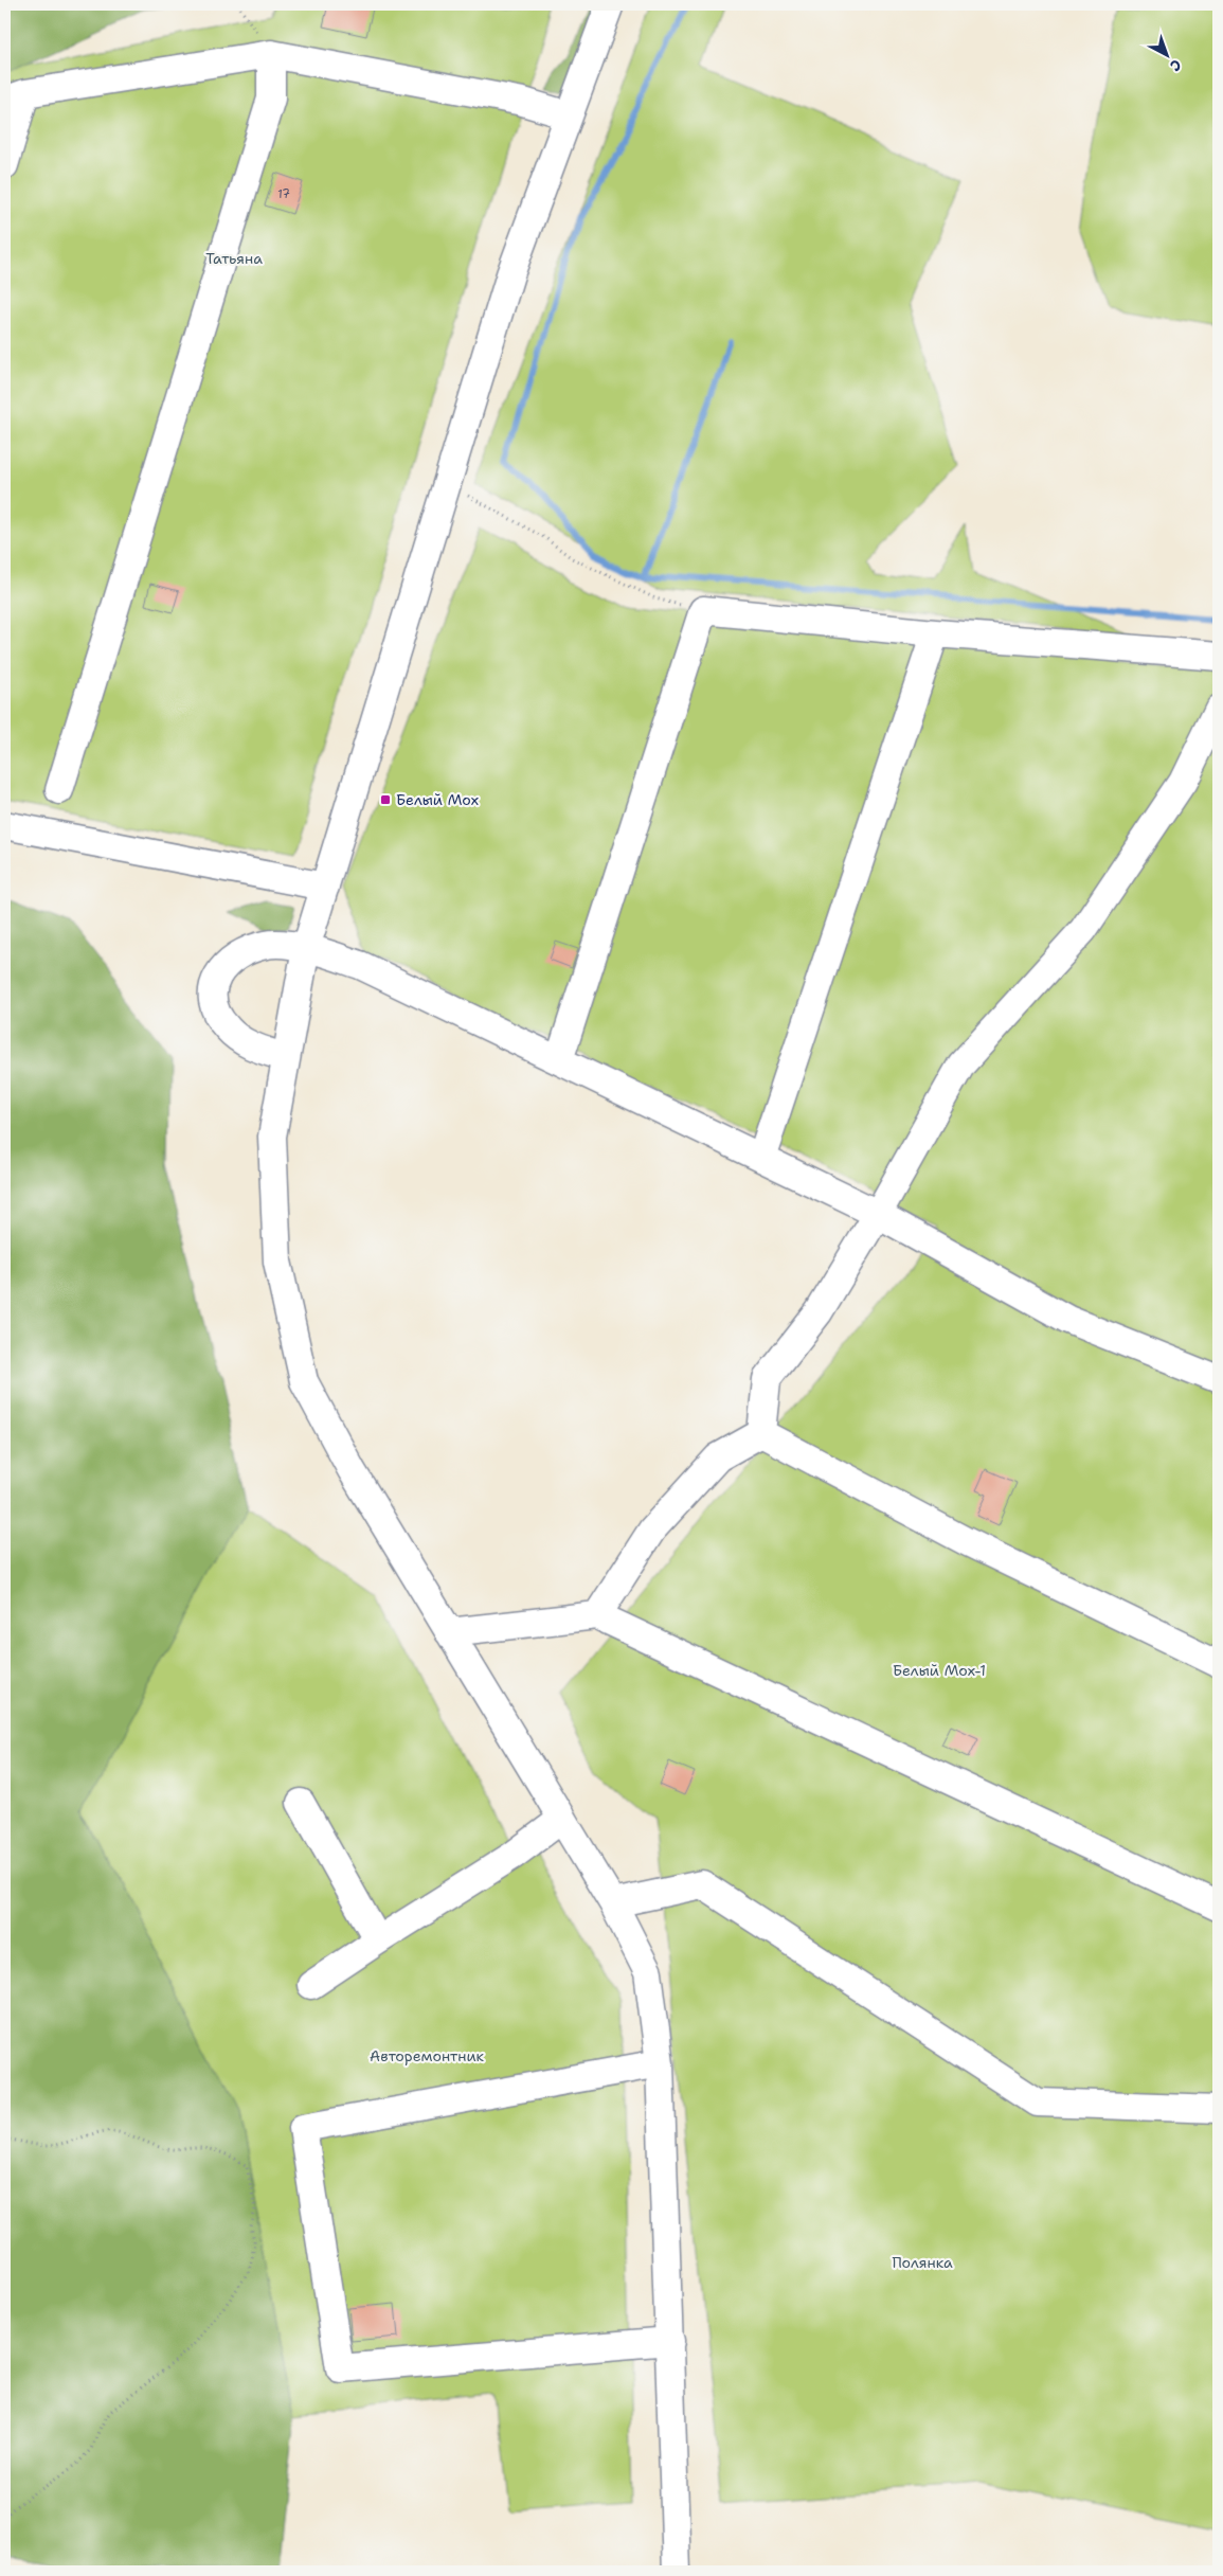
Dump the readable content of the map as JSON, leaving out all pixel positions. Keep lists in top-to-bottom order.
{
  "parks": [
    "Татьяна",
    "Белый Мох-1",
    "Авторемонтник",
    "Полянка"
  ],
  "places": {
    "transit": ["Белый Мох"]
  },
  "house_numbers": ["17"],
  "north": "bottom right"
}
